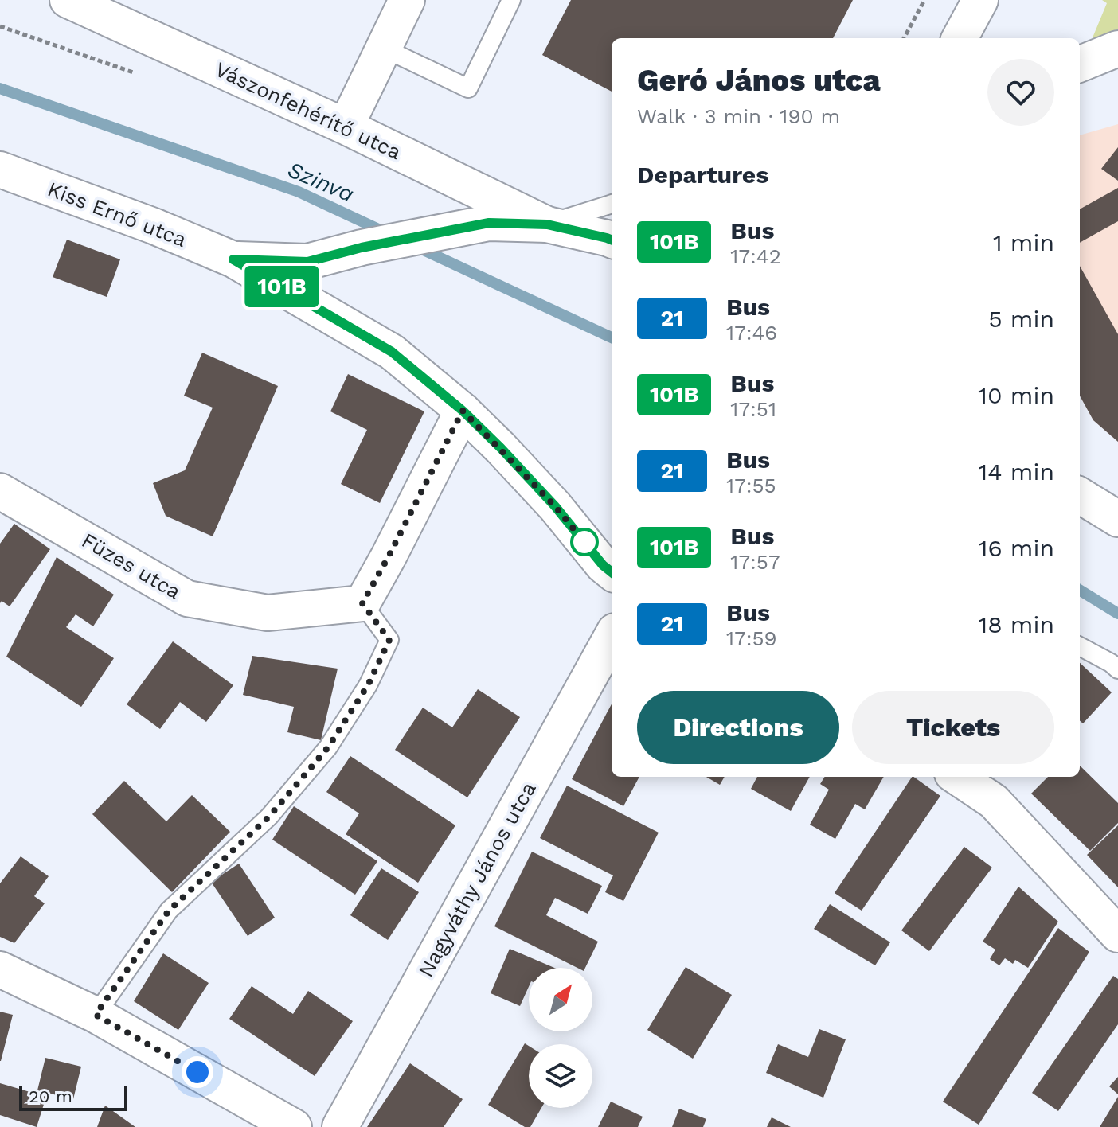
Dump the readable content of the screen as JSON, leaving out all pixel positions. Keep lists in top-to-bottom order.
{
  "streets": {
    "street": [
      "Vászonfehérítő utca",
      "Kiss Ernő utca",
      "Füzes utca",
      "Nagyváthy János utca"
    ]
  },
  "crossings": [
    ["Vászonfehérítő utca", "Kiss Ernő utca"]
  ],
  "water": ["Szinva"],
  "lines": ["bus line 101B"],
  "scale_bar": "20 m",
  "north": "top right",
  "page": {
    "on_map": "101B",
    "heading": [
      ["Geró János utca", "Walk · 3 min · 190 m"],
      "Departures"
    ],
    "list": [
      {
        "mark": "101B",
        "name": "Bus",
        "note": "17:42",
        "value": "1 min"
      },
      {
        "mark": "21",
        "name": "Bus",
        "note": "17:46",
        "value": "5 min"
      },
      {
        "mark": "101B",
        "name": "Bus",
        "note": "17:51",
        "value": "10 min"
      },
      {
        "mark": "21",
        "name": "Bus",
        "note": "17:55",
        "value": "14 min"
      },
      {
        "mark": "101B",
        "name": "Bus",
        "note": "17:57",
        "value": "16 min"
      },
      {
        "mark": "21",
        "name": "Bus",
        "note": "17:59",
        "value": "18 min"
      }
    ],
    "buttons": ["Directions", "Tickets"],
    "scale": "20 m"
  }
}
